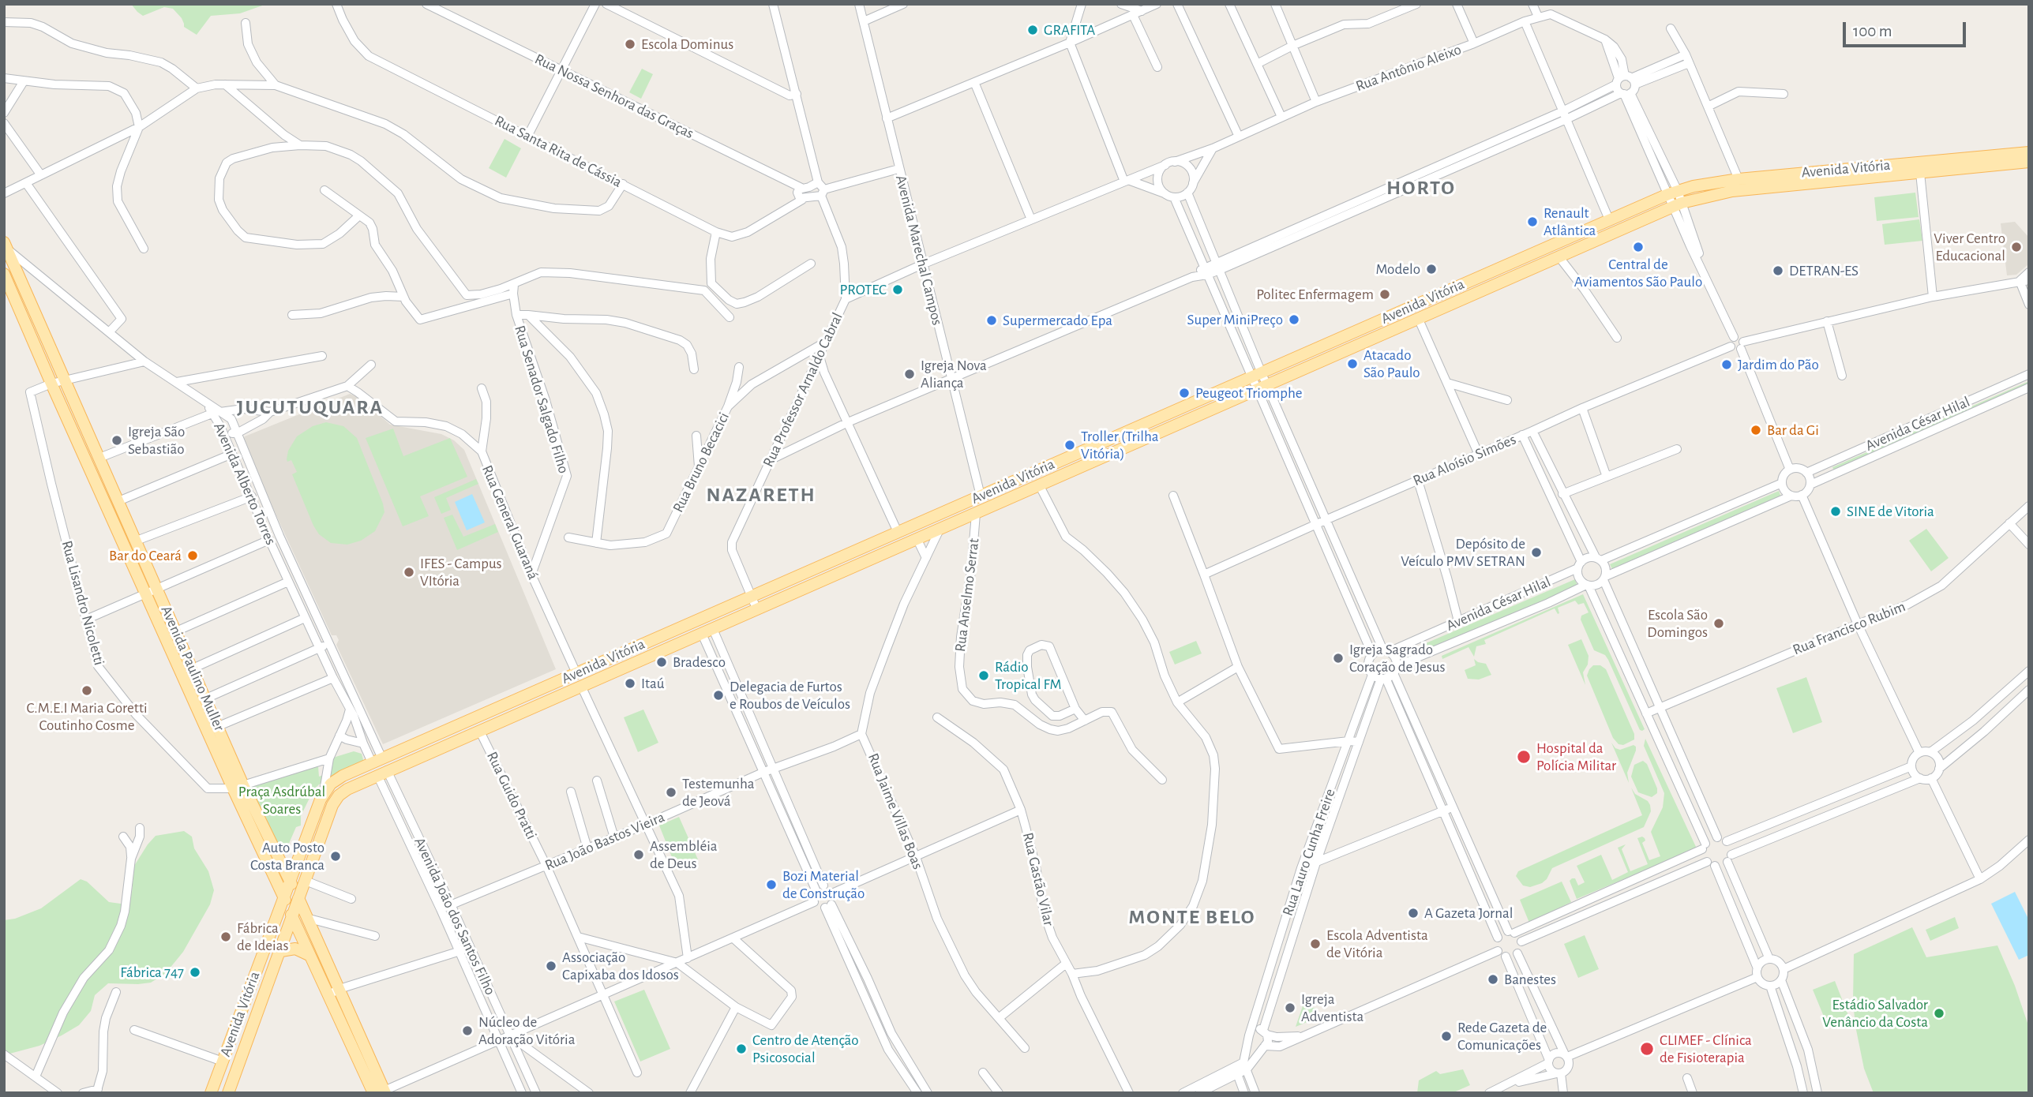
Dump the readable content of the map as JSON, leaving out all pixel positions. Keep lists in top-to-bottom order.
{
  "streets": {
    "main road": ["Avenida Vitória", "Avenida Paulino Muller"],
    "street": [
      "Rua Antônio Aleixo",
      "Rua Nossa Senhora das Graças",
      "Rua Santa Rita de Cássia",
      "Avenida Marechal Campos",
      "Rua Professor Arnaldo Cabral",
      "Rua Senador Salgado Filho",
      "Avenida César Hilal",
      "Rua Aloísio Simões",
      "Rua Bruno Becacici",
      "Avenida Alberto Torres",
      "Rua General Guaraná",
      "Rua Anselmo Serrat",
      "Rua Lisandro Nicoletti",
      "Rua Francisco Rubim",
      "Rua Guido Pratti",
      "Rua Jaime Villas Boas",
      "Rua João Bastos Vieira",
      "Rua Lauro Cunha Freire",
      "Rua Gastão Vilar",
      "Avenida João dos Santos Filho"
    ]
  },
  "crossings": [
    ["Rua Antônio Aleixo", "Avenida Vitória"],
    ["Rua Antônio Aleixo", "Rua Aloísio Simões"],
    ["Rua Santa Rita de Cássia", "Rua Professor Arnaldo Cabral"],
    ["Avenida Vitória", "Avenida Marechal Campos"],
    ["Avenida Vitória", "Rua Professor Arnaldo Cabral"],
    ["Avenida Vitória", "Avenida Alberto Torres"],
    ["Avenida Vitória", "Rua General Guaraná"],
    ["Avenida Vitória", "Rua Anselmo Serrat"],
    ["Avenida Vitória", "Avenida Paulino Muller"],
    ["Avenida Vitória", "Rua Guido Pratti"],
    ["Avenida Vitória", "Rua Jaime Villas Boas"],
    ["Avenida Vitória", "Avenida João dos Santos Filho"],
    ["Rua Professor Arnaldo Cabral", "Rua Bruno Becacici"],
    ["Rua Senador Salgado Filho", "Rua General Guaraná"],
    ["Avenida César Hilal", "Rua Lauro Cunha Freire"],
    ["Avenida Alberto Torres", "Rua Lisandro Nicoletti"],
    ["Avenida Alberto Torres", "Avenida Paulino Muller"],
    ["Rua Lisandro Nicoletti", "Avenida Paulino Muller"],
    ["Rua Guido Pratti", "Rua João Bastos Vieira"],
    ["Rua Jaime Villas Boas", "Rua João Bastos Vieira"],
    ["Rua João Bastos Vieira", "Avenida João dos Santos Filho"]
  ],
  "districts": [
    "HORTO",
    "JUCUTUQUARA",
    "NAZARETH",
    "MONTE BELO"
  ],
  "parks": ["Praça Asdrúbal Soares"],
  "places": [
    "GRAFITA",
    "Escola Dominus",
    "Renault Atlântica",
    "Central de Aviamentos São Paulo",
    "Viver Centro Educacional",
    "Modelo",
    "DETRAN-ES",
    "PROTEC",
    "Politec Enfermagem",
    "Super MiniPreço",
    "Supermercado Epa",
    "Atacado São Paulo",
    "Jardim do Pão",
    "Igreja Nova Aliança",
    "Peugeot Triomphe",
    "Bar da Gi",
    "Igreja São Sebastião",
    "Troller (Trilha Vitória)",
    "SINE de Vitoria",
    "Depósito de Veículo PMV SETRAN",
    "Bar do Ceará",
    "IFES - Campus VItória",
    "Escola São Domingos",
    "Igreja Sagrado Coração de Jesus",
    "Bradesco",
    "Rádio Tropical FM",
    "Itaú",
    "C.M.E.I Maria Goretti Coutinho Cosme",
    "Delegacia de Furtos e Roubos de Veículos",
    "Hospital da Polícia Militar",
    "Testemunha de Jeová",
    "Assembléia de Deus",
    "Auto Posto Costa Branca",
    "Bozi Material de Construção",
    "A Gazeta Jornal",
    "Fábrica de Ideias",
    "Escola Adventista de Vitória",
    "Associação Capixaba dos Idosos",
    "Fábrica 747",
    "Banestes",
    "Igreja Adventista",
    "Estádio Salvador Venâncio da Costa",
    "Núcleo de Adoração Vitória",
    "Rede Gazeta de Comunicações",
    "Centro de Atenção Psicosocial",
    "CLIMEF - Clínica de Fisioterapia"
  ],
  "scale_bar": "100 m"
}
